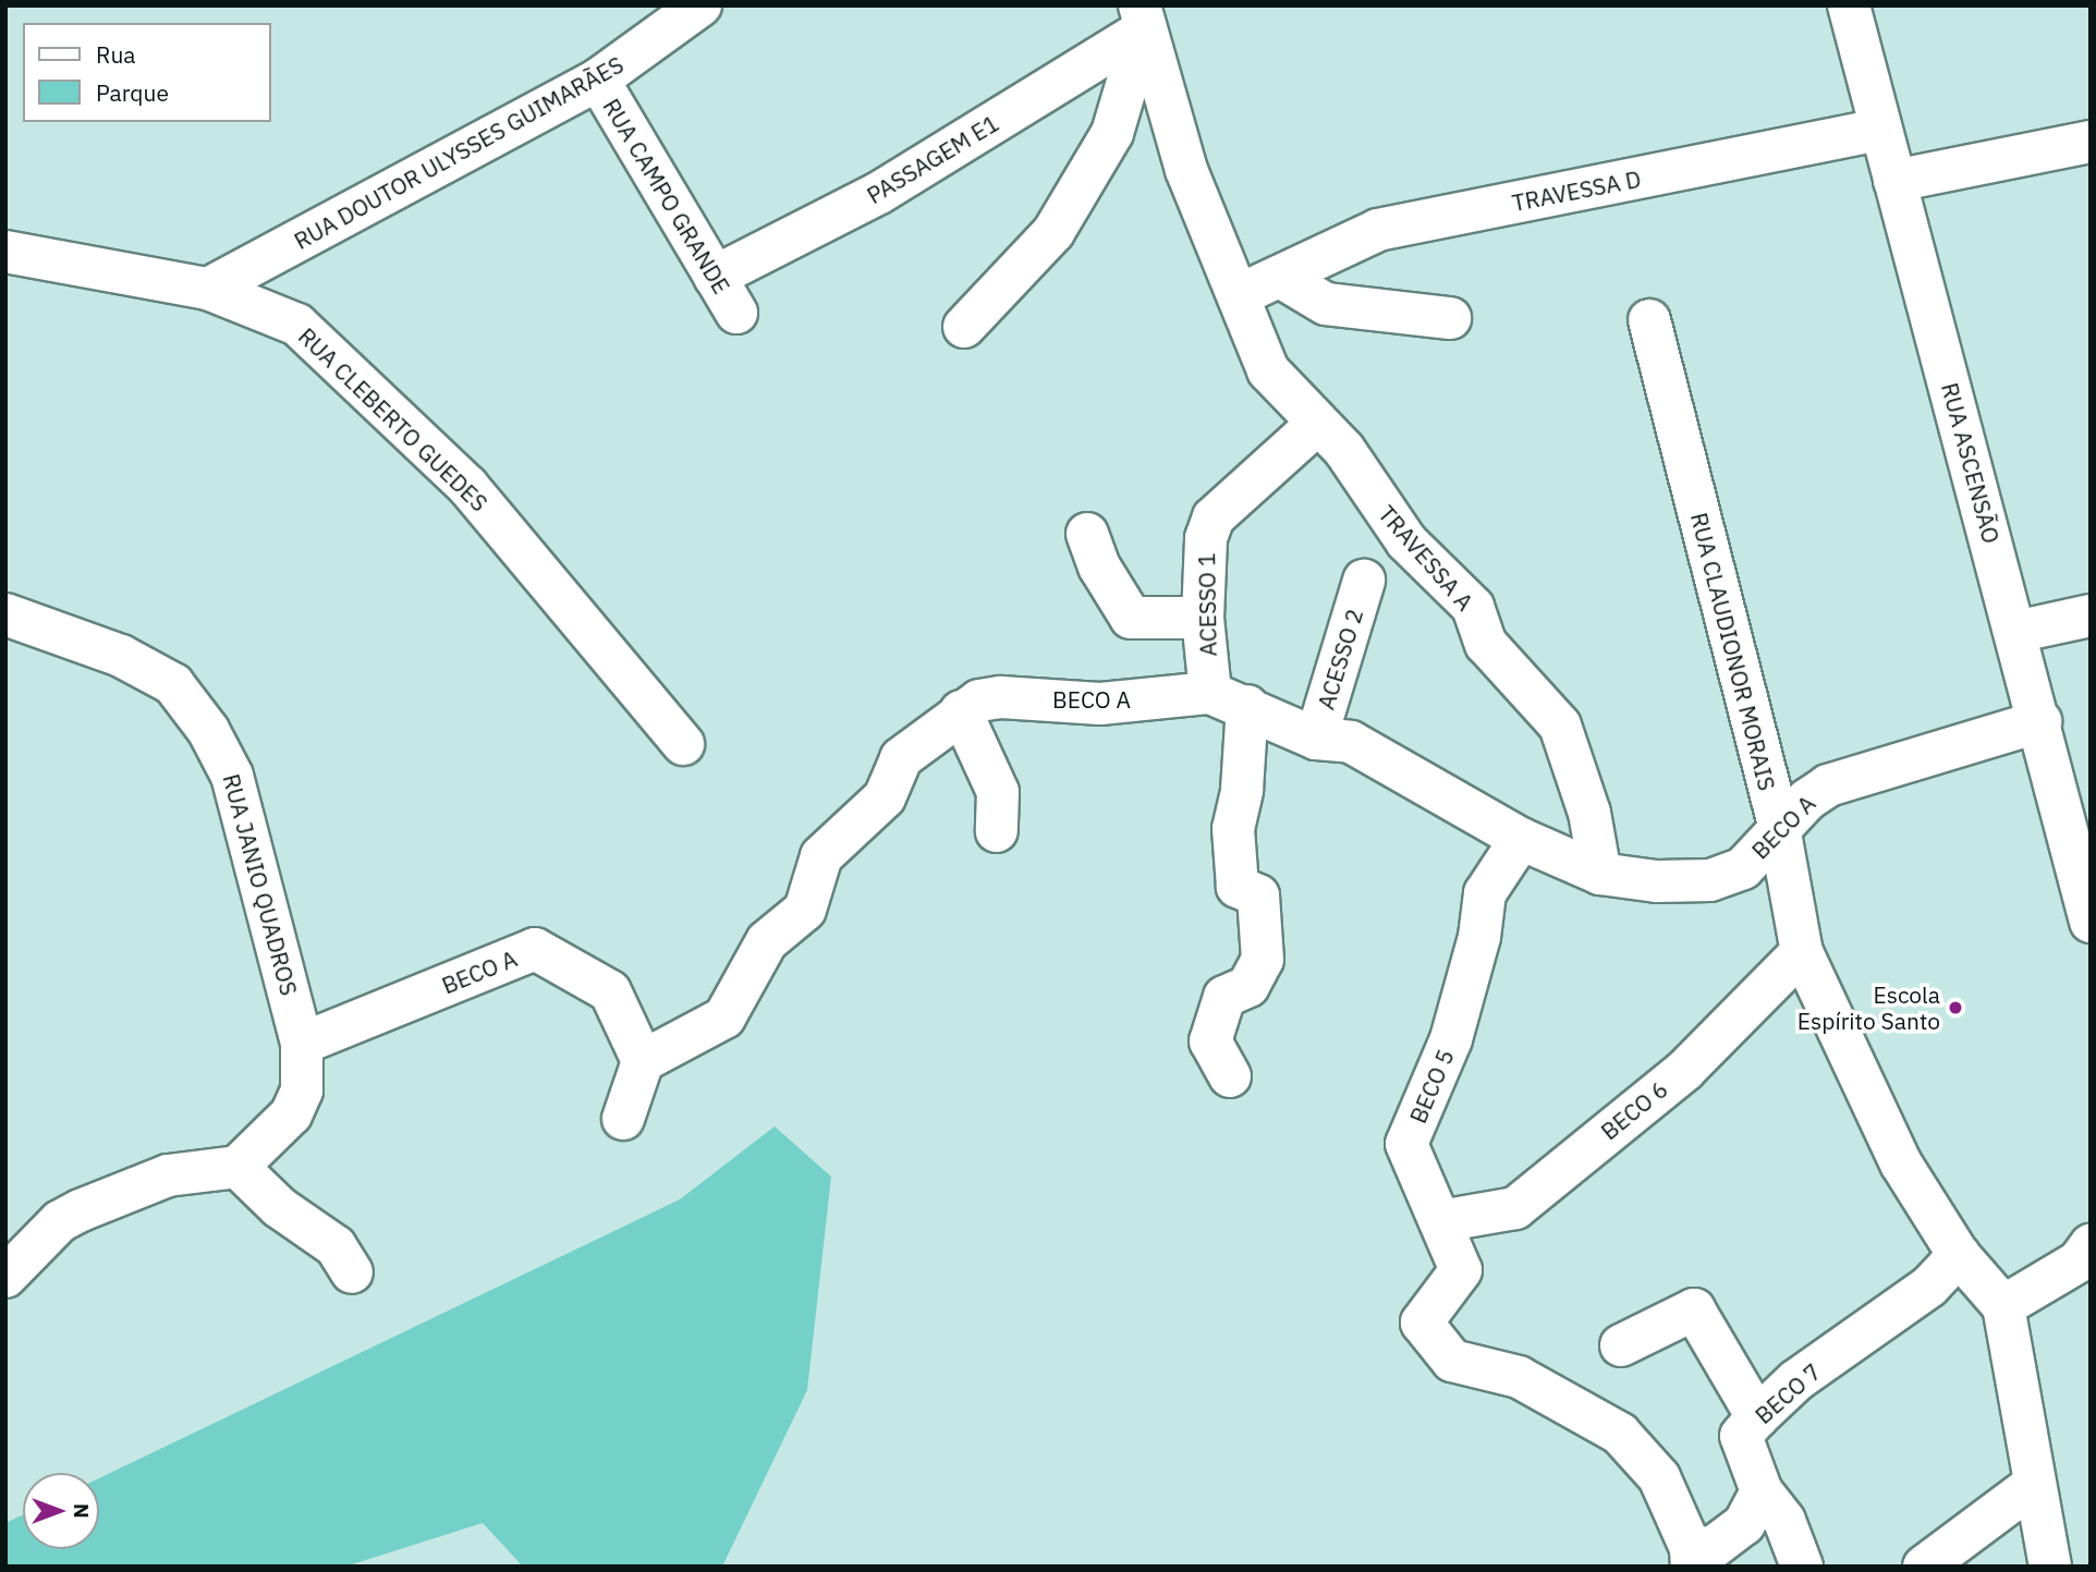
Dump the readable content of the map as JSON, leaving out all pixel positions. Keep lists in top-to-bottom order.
{
  "streets": {
    "street": [
      "RUA DOUTOR ULYSSES GUIMARÃES",
      "PASSAGEM E1",
      "TRAVESSA D",
      "RUA CAMPO GRANDE",
      "RUA CLEBERTO GUEDES",
      "RUA ASCENSÃO",
      "TRAVESSA A",
      "ACESSO 1",
      "RUA CLAUDIONOR MORAIS",
      "ACESSO 2",
      "BECO A",
      "RUA JANIO QUADROS",
      "BECO 5",
      "BECO 6",
      "BECO 7"
    ]
  },
  "crossings": [
    ["RUA DOUTOR ULYSSES GUIMARÃES", "RUA CAMPO GRANDE"],
    ["RUA DOUTOR ULYSSES GUIMARÃES", "RUA CLEBERTO GUEDES"],
    ["PASSAGEM E1", "RUA CAMPO GRANDE"],
    ["PASSAGEM E1", "TRAVESSA A"],
    ["TRAVESSA D", "RUA ASCENSÃO"],
    ["TRAVESSA D", "TRAVESSA A"],
    ["RUA ASCENSÃO", "BECO A"],
    ["TRAVESSA A", "ACESSO 1"],
    ["TRAVESSA A", "BECO A"],
    ["ACESSO 1", "BECO A"],
    ["RUA CLAUDIONOR MORAIS", "BECO A"],
    ["RUA CLAUDIONOR MORAIS", "BECO 6"],
    ["RUA CLAUDIONOR MORAIS", "BECO 7"],
    ["ACESSO 2", "BECO A"],
    ["BECO A", "RUA JANIO QUADROS"],
    ["BECO A", "BECO 5"],
    ["BECO 5", "BECO 6"]
  ],
  "places": ["Escola Espírito Santo"],
  "legend": ["Rua", "Parque"],
  "north": "right"
}
